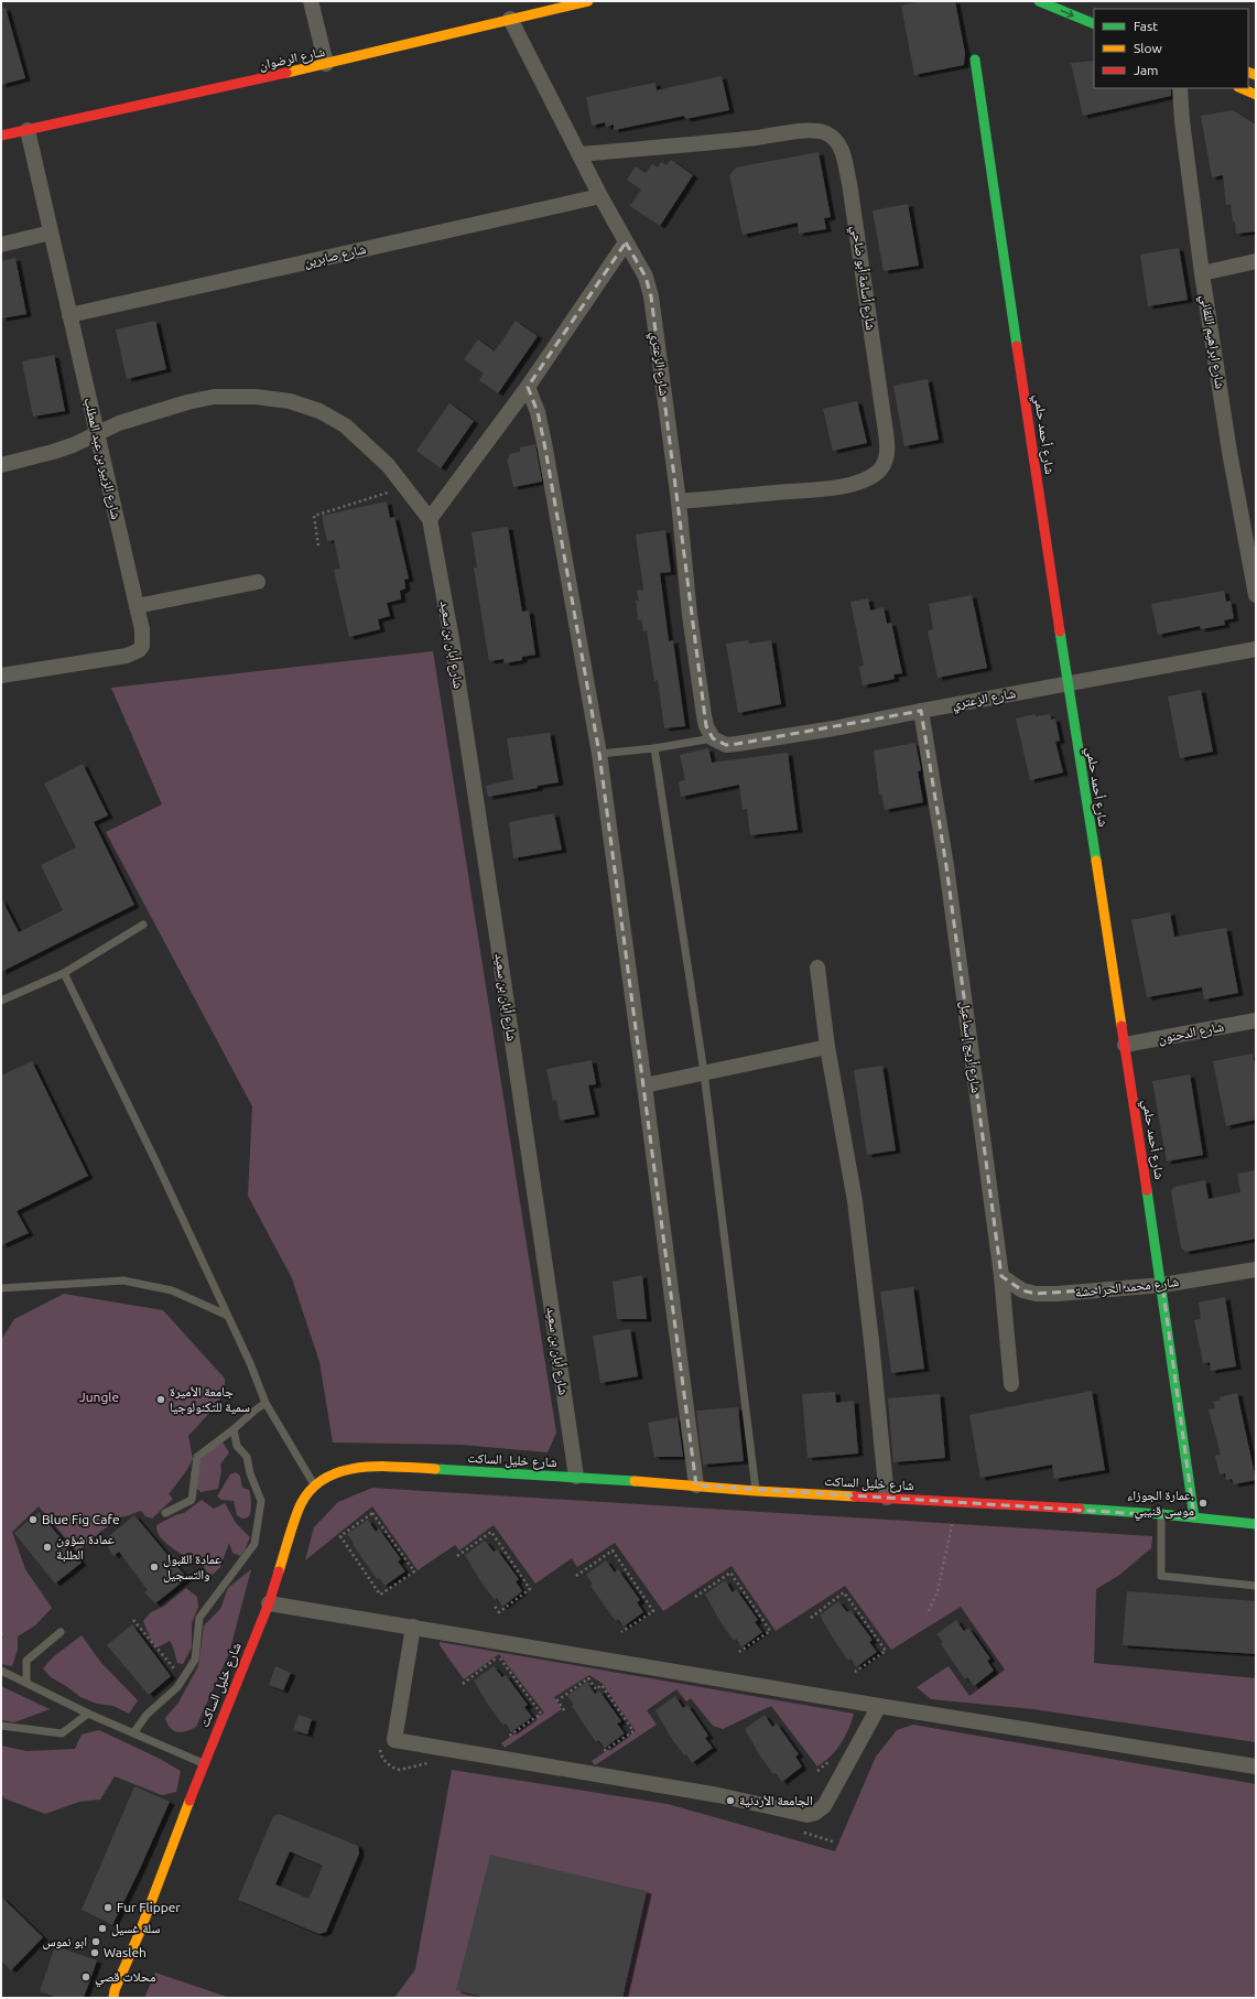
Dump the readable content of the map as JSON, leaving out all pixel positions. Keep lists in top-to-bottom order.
{
  "streets": {
    "street": [
      "شارع الرضوان",
      "شارع صابرين",
      "شارع أسامة أبو ضاحي",
      "شارع ابراهيم اللقاني",
      "شارع الزعتري",
      "شارع أحمد حلمي",
      "شارع الزبير بن عبد المطلب",
      "شارع أبان بن سعيد",
      "شارع الدحنون",
      "شارع أريج إسماعيل",
      "شارع محمد الحراحشة",
      "شارع خليل الساكت"
    ]
  },
  "crossings": [
    ["شارع الرضوان", "شارع الزعتري"],
    ["شارع الرضوان", "شارع الزبير بن عبد المطلب"],
    ["شارع صابرين", "شارع الزعتري"],
    ["شارع صابرين", "شارع الزبير بن عبد المطلب"],
    ["شارع أسامة أبو ضاحي", "شارع الزعتري"],
    ["شارع الزعتري", "شارع أحمد حلمي"],
    ["شارع الزعتري", "شارع أريج إسماعيل"],
    ["شارع أحمد حلمي", "شارع الدحنون"],
    ["شارع أحمد حلمي", "شارع محمد الحراحشة"],
    ["شارع أحمد حلمي", "شارع خليل الساكت"],
    ["شارع أبان بن سعيد", "شارع خليل الساكت"],
    ["شارع أريج إسماعيل", "شارع محمد الحراحشة"]
  ],
  "parks": ["Jungle"],
  "places": [
    "جامعة الأميرة سمية للتكنولوجيا",
    "عمارة الجوزاء. موسى قنيبي",
    "Blue Fig Cafe",
    "عمادة شؤون الطلبة",
    "عمادة القبول والتسجيل",
    "الجامعة الأردنية",
    "Fur Flipper",
    "سلة غسيل",
    "ابو نموس",
    "Wasleh",
    "محلات قصي"
  ],
  "legend": ["Fast", "Slow", "Jam"]
}
